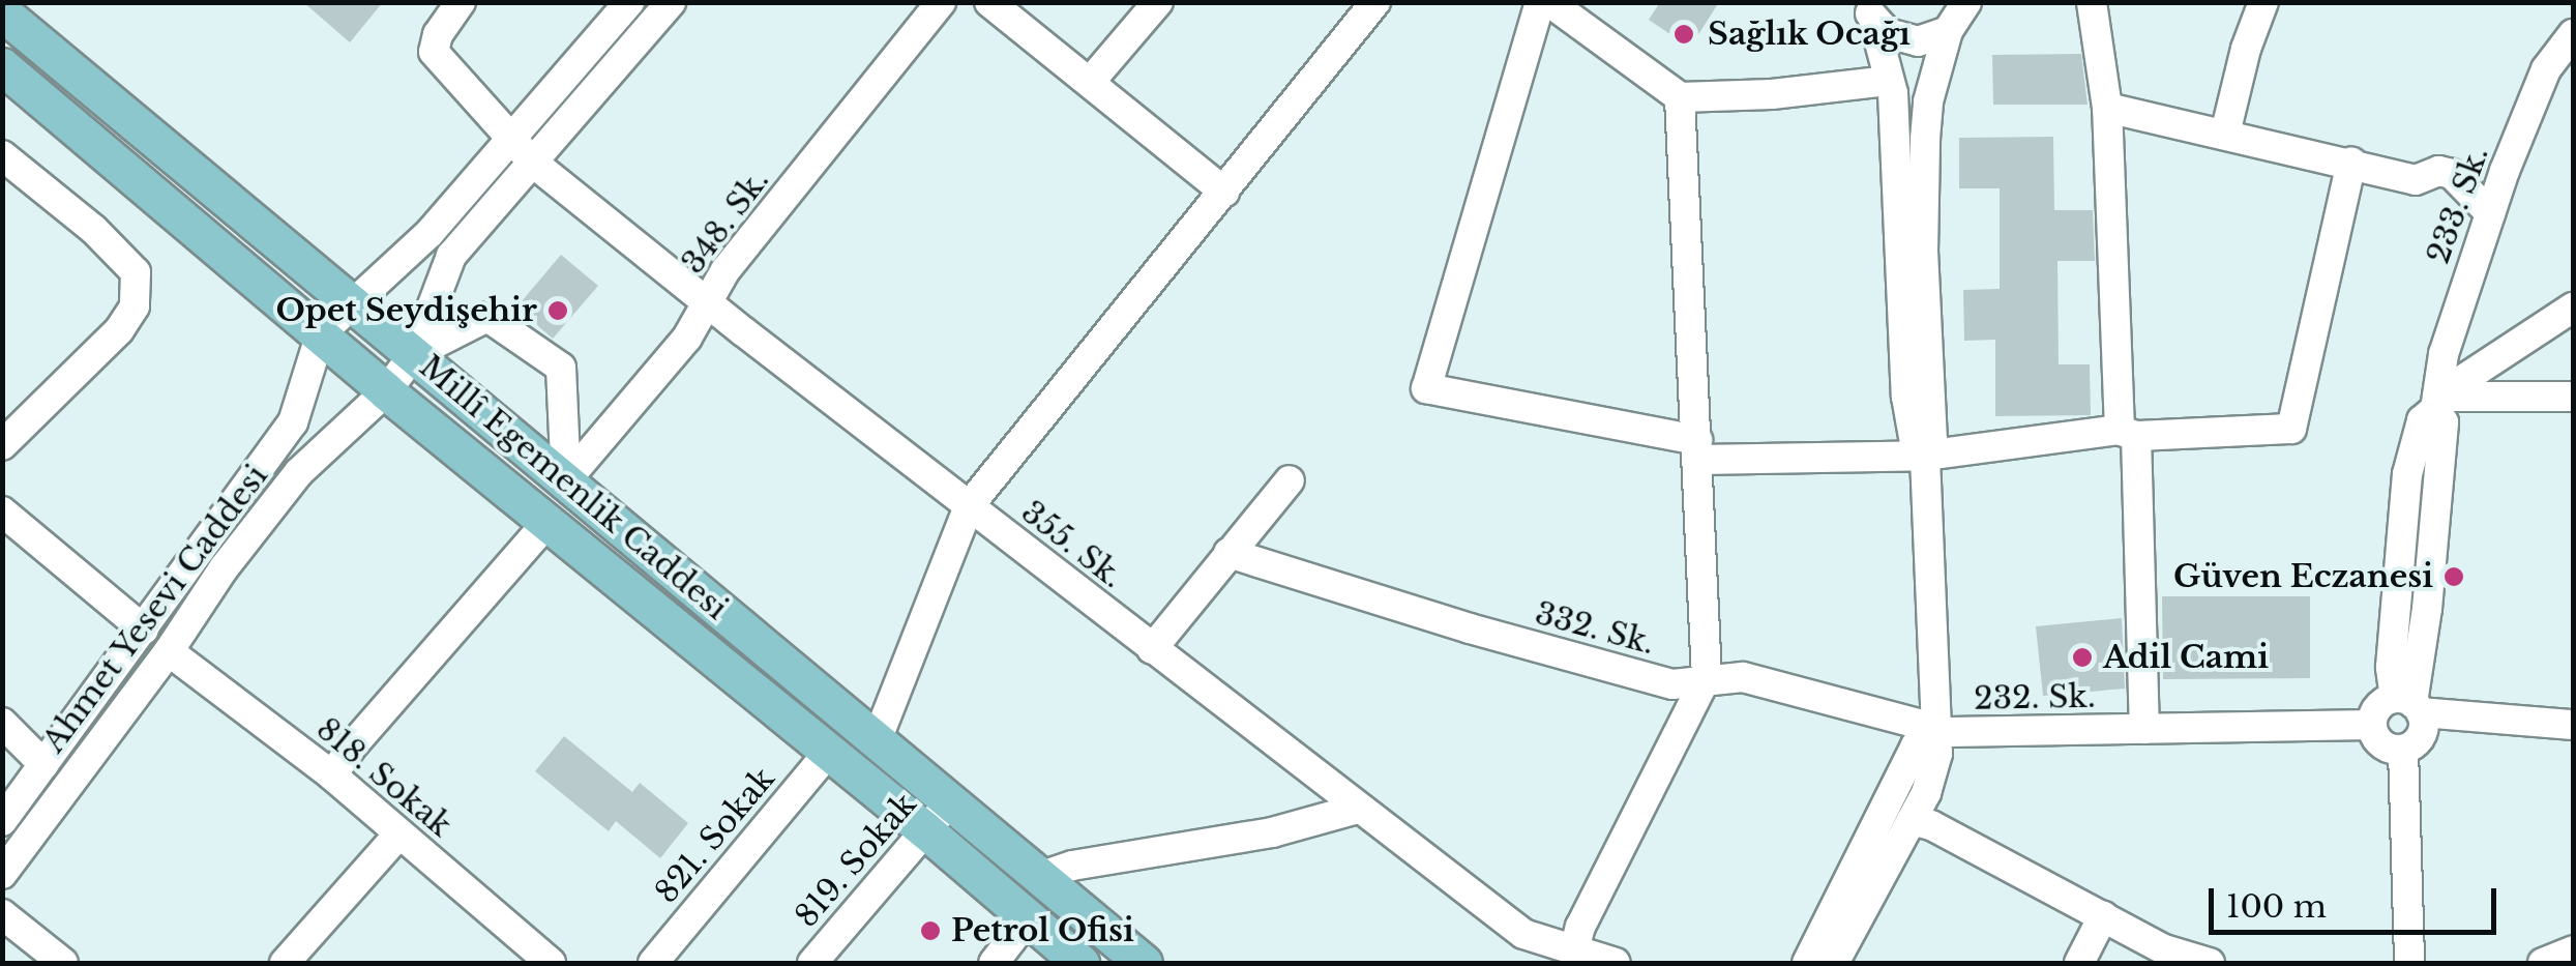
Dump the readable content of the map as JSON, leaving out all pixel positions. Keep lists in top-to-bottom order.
{
  "streets": {
    "main road": ["Millî Egemenlik Caddesi"],
    "street": [
      "233. Sk.",
      "348. Sk.",
      "355. Sk.",
      "Ahmet Yesevi Caddesi",
      "332. Sk.",
      "232. Sk.",
      "818. Sokak",
      "821. Sokak",
      "819. Sokak"
    ]
  },
  "crossings": [
    ["233. Sk.", "232. Sk."],
    ["348. Sk.", "Millî Egemenlik Caddesi"],
    ["348. Sk.", "355. Sk."],
    ["Millî Egemenlik Caddesi", "Ahmet Yesevi Caddesi"],
    ["Millî Egemenlik Caddesi", "821. Sokak"],
    ["Millî Egemenlik Caddesi", "819. Sokak"],
    ["355. Sk.", "Ahmet Yesevi Caddesi"],
    ["Ahmet Yesevi Caddesi", "818. Sokak"],
    ["332. Sk.", "232. Sk."]
  ],
  "places": [
    "Sağlık Ocağı",
    "Opet Seydişehir",
    "Güven Eczanesi",
    "Adil Cami",
    "Petrol Ofisi"
  ],
  "scale_bar": "100 m"
}
